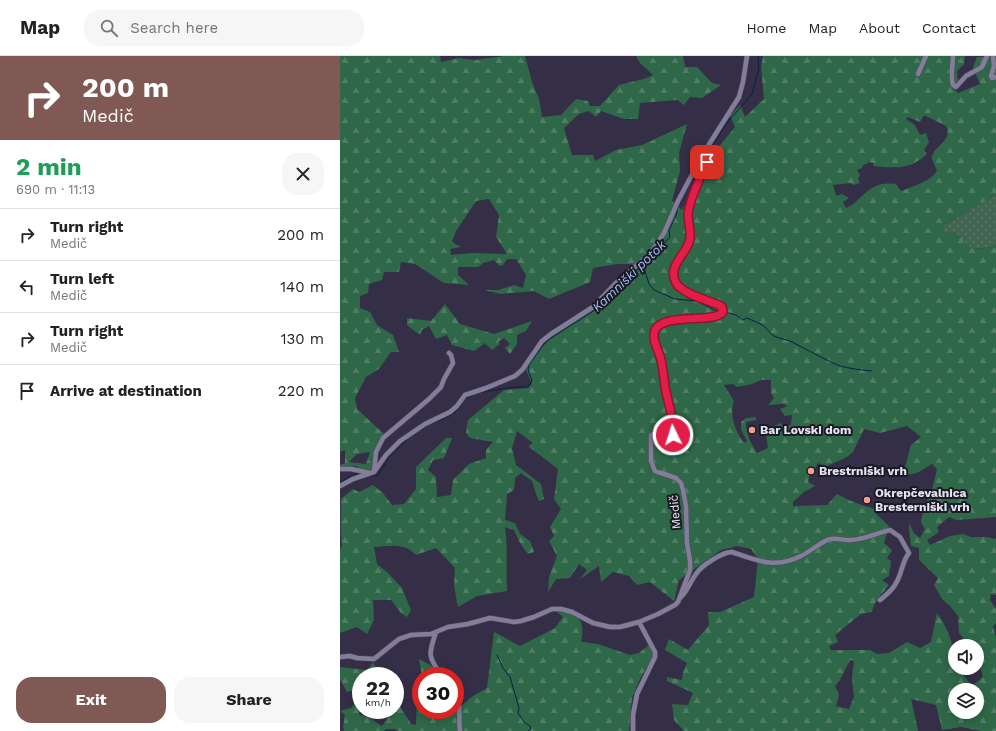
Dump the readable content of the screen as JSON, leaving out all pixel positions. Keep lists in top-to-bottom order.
{
  "streets": {
    "street": ["Medič"]
  },
  "water": ["Kamniški potok"],
  "places": ["Bar Lovski dom", "Brestrniški vrh", "Okrepčevalnica Bresterniški vrh"],
  "page": {
    "header": "Map",
    "search": "Search here",
    "nav": [
      "Home",
      "Map",
      "About",
      "Contact"
    ],
    "turn": ["200 m", "Medič"],
    "heading": ["2 min", "690 m · 11:13"],
    "list": [
      {
        "name": "Turn right",
        "note": "Medič",
        "value": "200 m"
      },
      {
        "name": "Turn left",
        "note": "Medič",
        "value": "140 m"
      },
      {
        "name": "Turn right",
        "note": "Medič",
        "value": "130 m"
      },
      {
        "name": "Arrive at destination",
        "value": "220 m"
      }
    ],
    "speed": "22 km/h",
    "limit": "30",
    "buttons": ["Exit", "Share"]
  }
}
